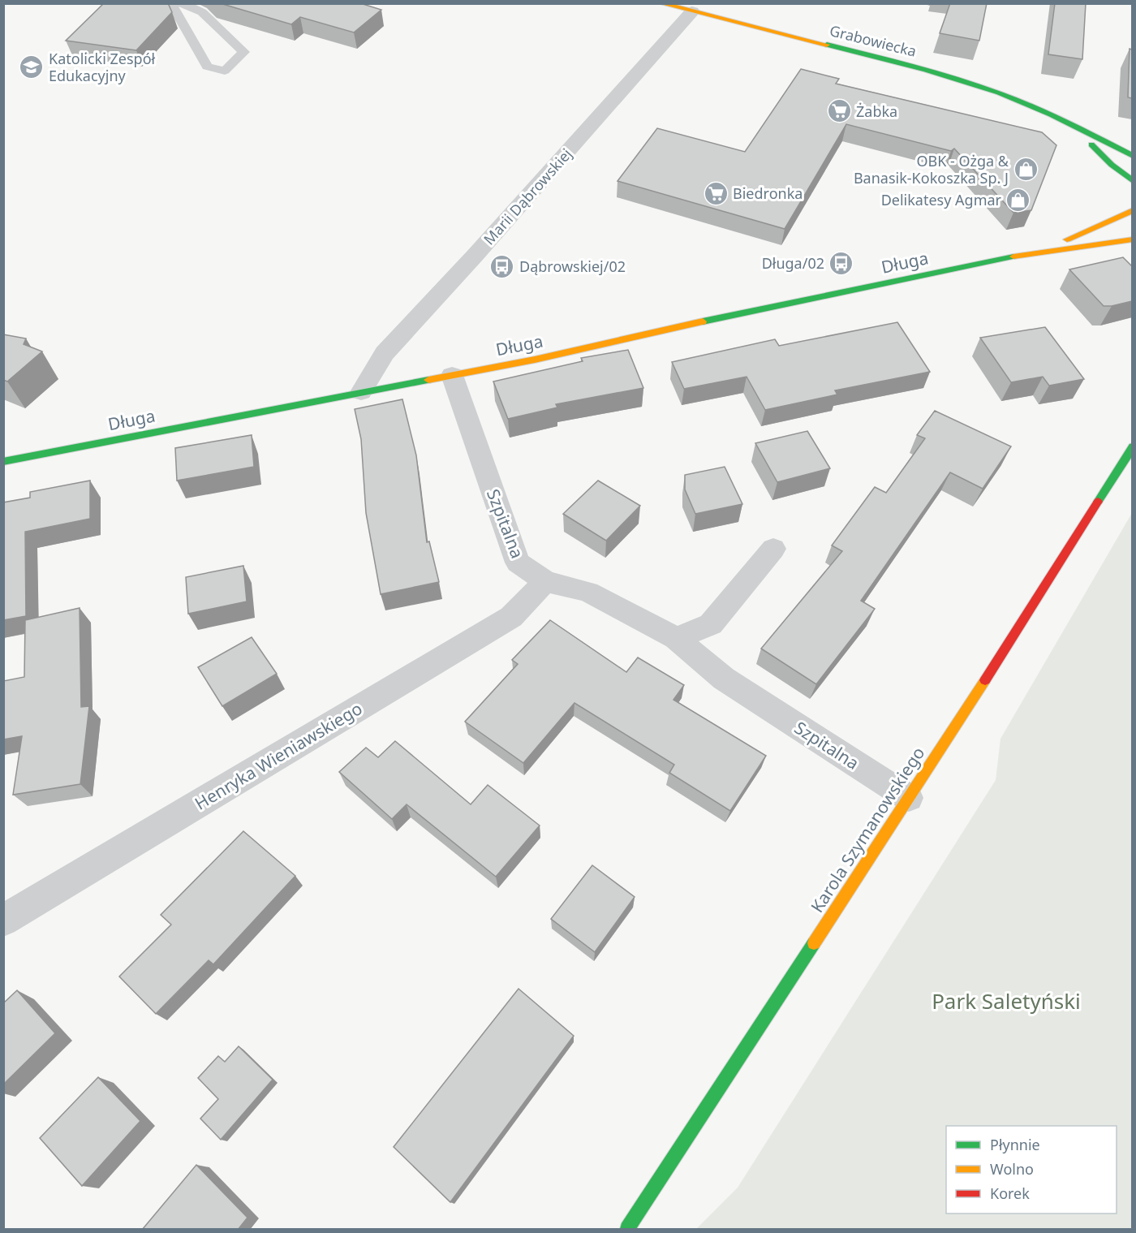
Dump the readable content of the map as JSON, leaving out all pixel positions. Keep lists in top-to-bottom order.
{
  "streets": {
    "street": [
      "Grabowiecka",
      "Marii Dąbrowskiej",
      "Długa",
      "Szpitalna",
      "Henryka Wieniawskiego",
      "Karola Szymanowskiego"
    ]
  },
  "crossings": [
    ["Grabowiecka", "Marii Dąbrowskiej"],
    ["Marii Dąbrowskiej", "Długa"],
    ["Długa", "Szpitalna"],
    ["Szpitalna", "Henryka Wieniawskiego"],
    ["Szpitalna", "Karola Szymanowskiego"]
  ],
  "parks": ["Park Saletyński"],
  "places": {
    "school or university": ["Katolicki Zespół Edukacyjny"],
    "supermarket": ["Żabka", "Biedronka"],
    "shop": ["OBK - Ożga & Banasik-Kokoszka Sp. J", "Delikatesy Agmar"],
    "bus stop": ["Długa/02", "Dąbrowskiej/02"]
  },
  "legend": ["Płynnie", "Wolno", "Korek"]
}
